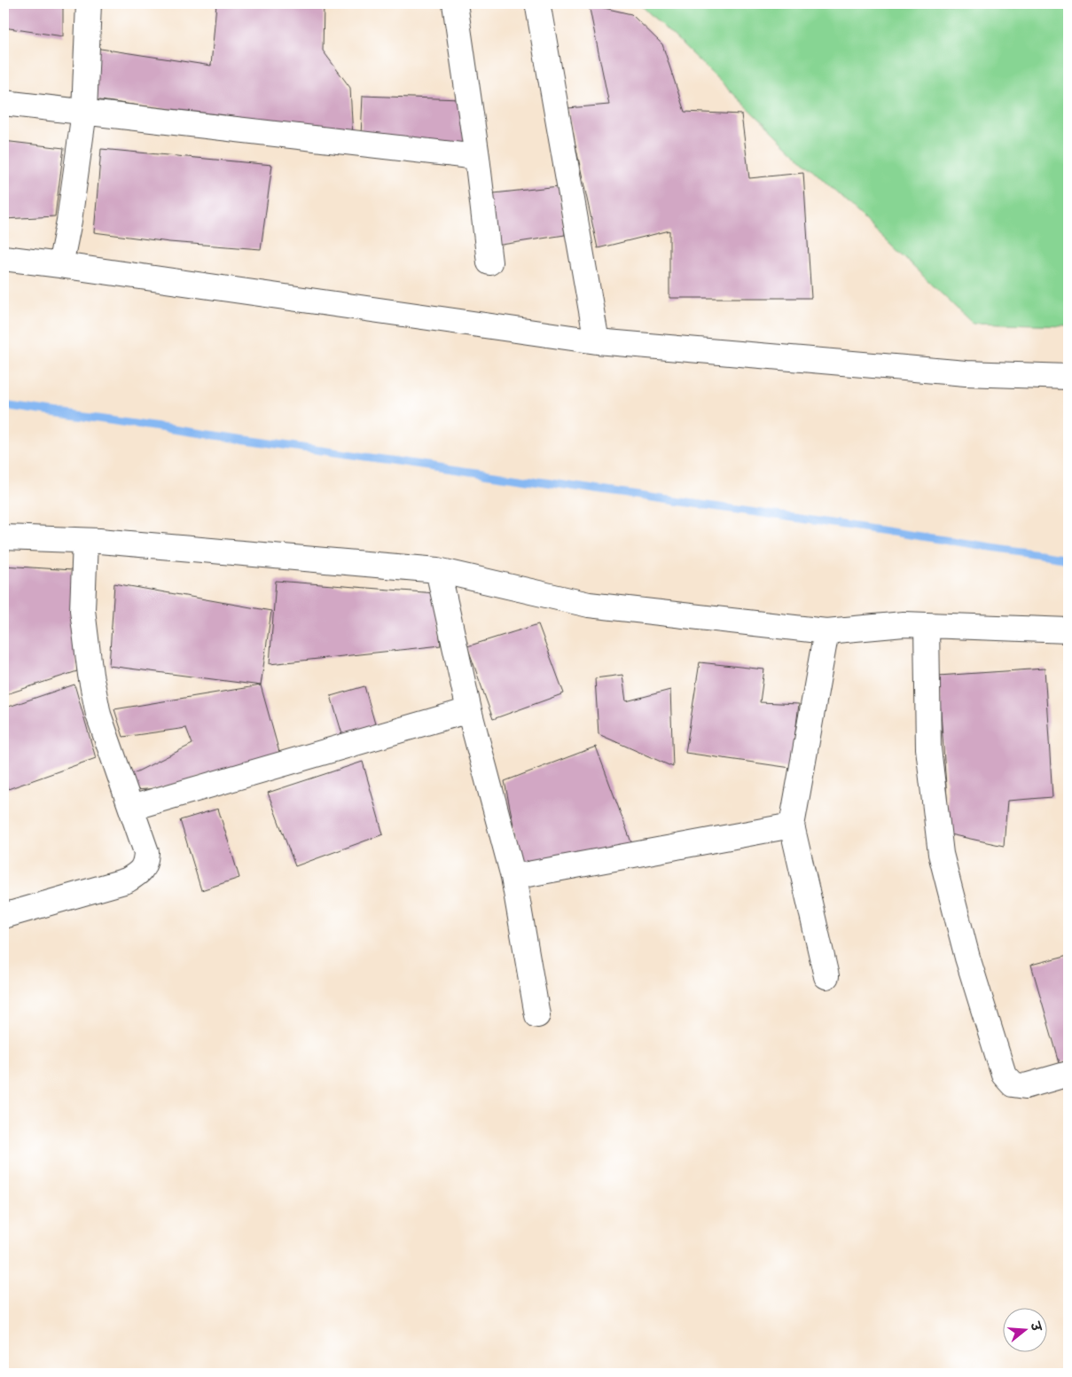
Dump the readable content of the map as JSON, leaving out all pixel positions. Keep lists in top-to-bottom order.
{
  "north": "right"
}
